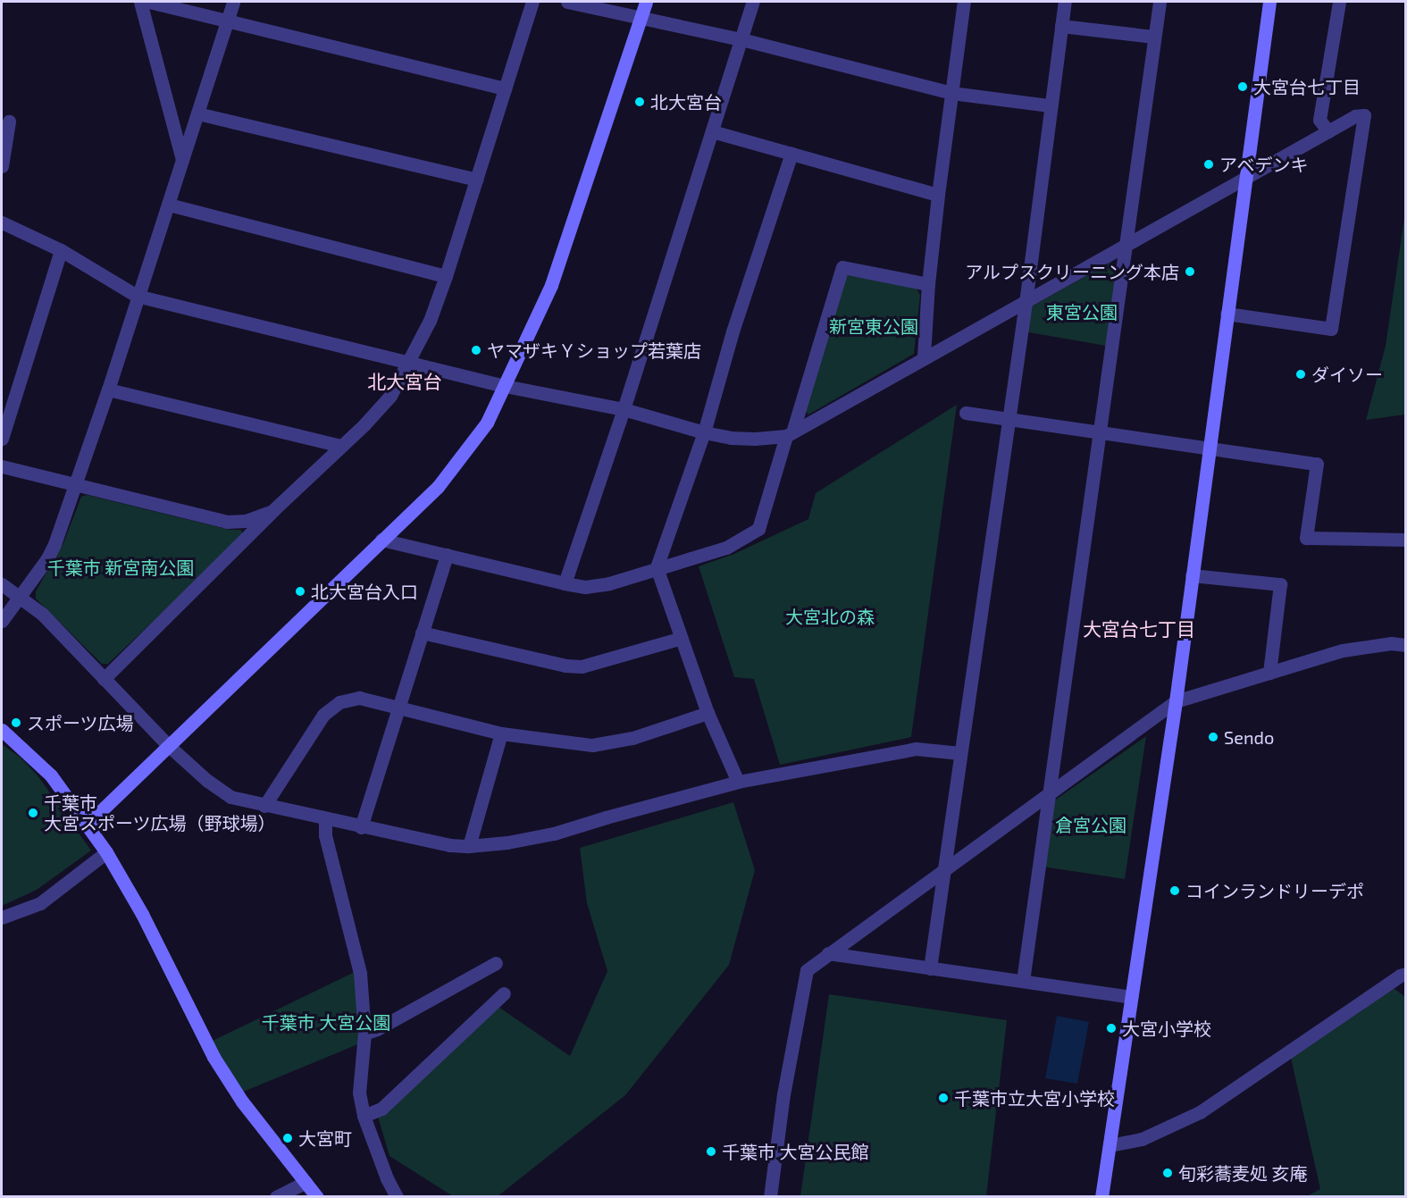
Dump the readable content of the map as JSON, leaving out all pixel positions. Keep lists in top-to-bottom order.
{
  "districts": ["北大宮台", "大宮台七丁目"],
  "parks": [
    "東宮公園",
    "新宮東公園",
    "千葉市 新宮南公園",
    "大宮北の森",
    "倉宮公園",
    "千葉市 大宮公園"
  ],
  "places": [
    "大宮台七丁目",
    "北大宮台",
    "アベデンキ",
    "アルプスクリーニング本店",
    "ヤマザキＹショップ若葉店",
    "ダイソー",
    "北大宮台入口",
    "スポーツ広場",
    "Sendo",
    "千葉市 大宮スポーツ広場（野球場）",
    "コインランドリーデポ",
    "大宮小学校",
    "千葉市立大宮小学校",
    "大宮町",
    "千葉市 大宮公民館",
    "旬彩蕎麦処 亥庵"
  ]
}
